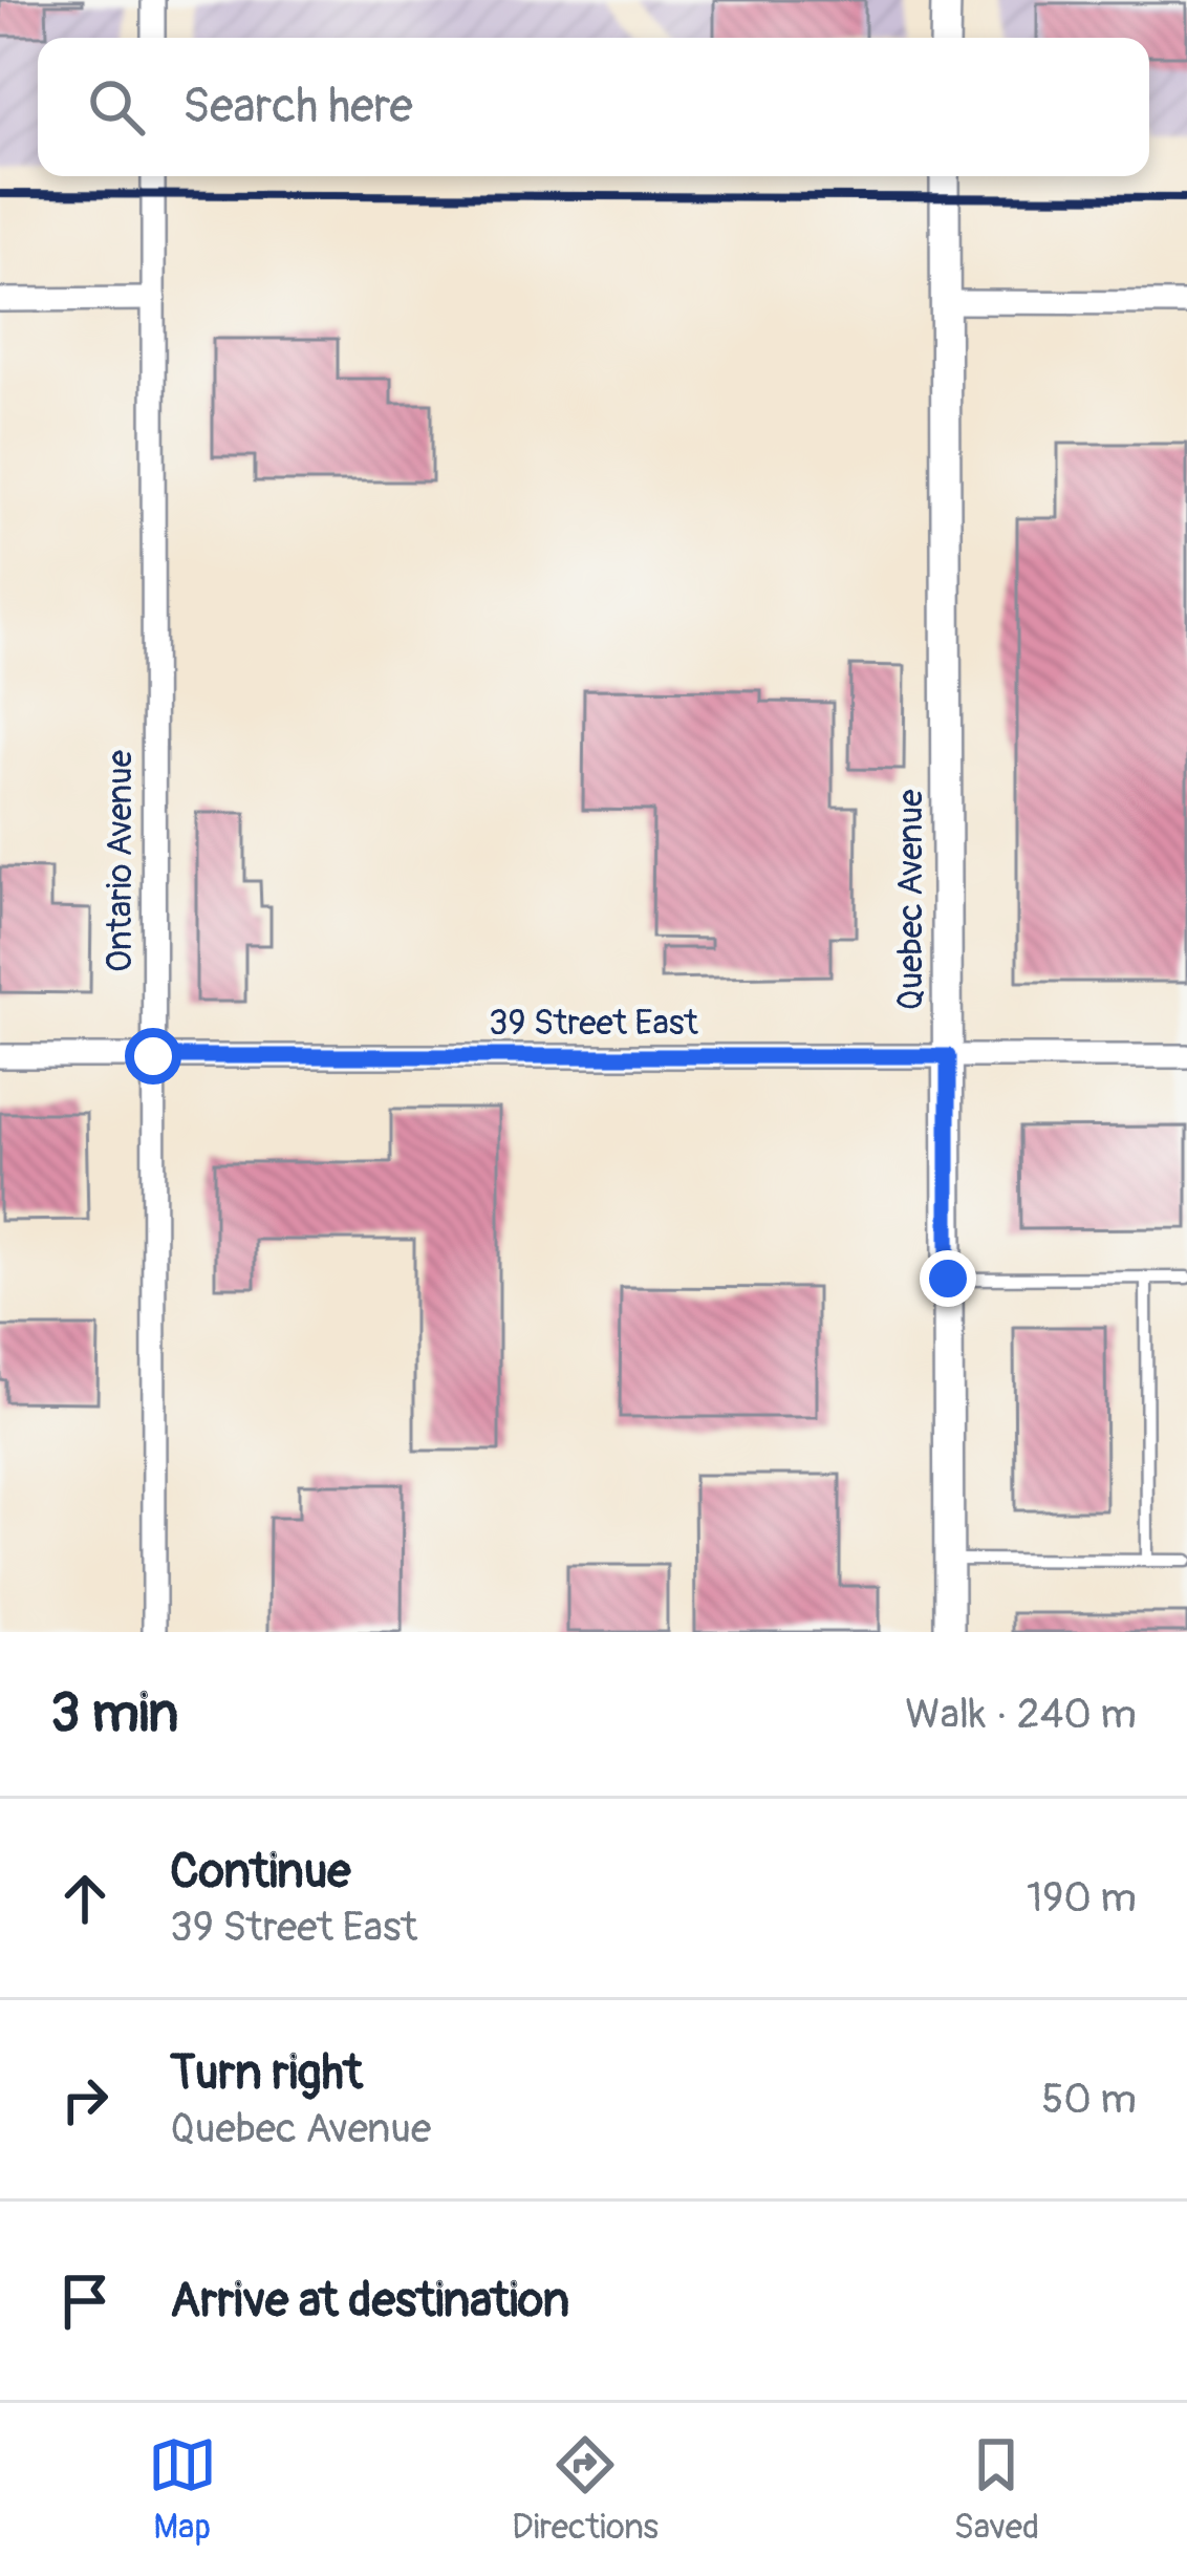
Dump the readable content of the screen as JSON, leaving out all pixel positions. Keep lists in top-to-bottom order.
{
  "streets": {
    "street": ["Ontario Avenue", "Quebec Avenue", "39 Street East"]
  },
  "crossings": [
    ["Ontario Avenue", "39 Street East"],
    ["Quebec Avenue", "39 Street East"]
  ],
  "page": {
    "search": "Search here",
    "heading": ["3 min", "Walk · 240 m"],
    "list": [
      ["Continue", "39 Street East", "190 m"],
      ["Turn right", "Quebec Avenue", "50 m"],
      "Arrive at destination"
    ],
    "nav": ["Map", "Directions", "Saved"]
  }
}
